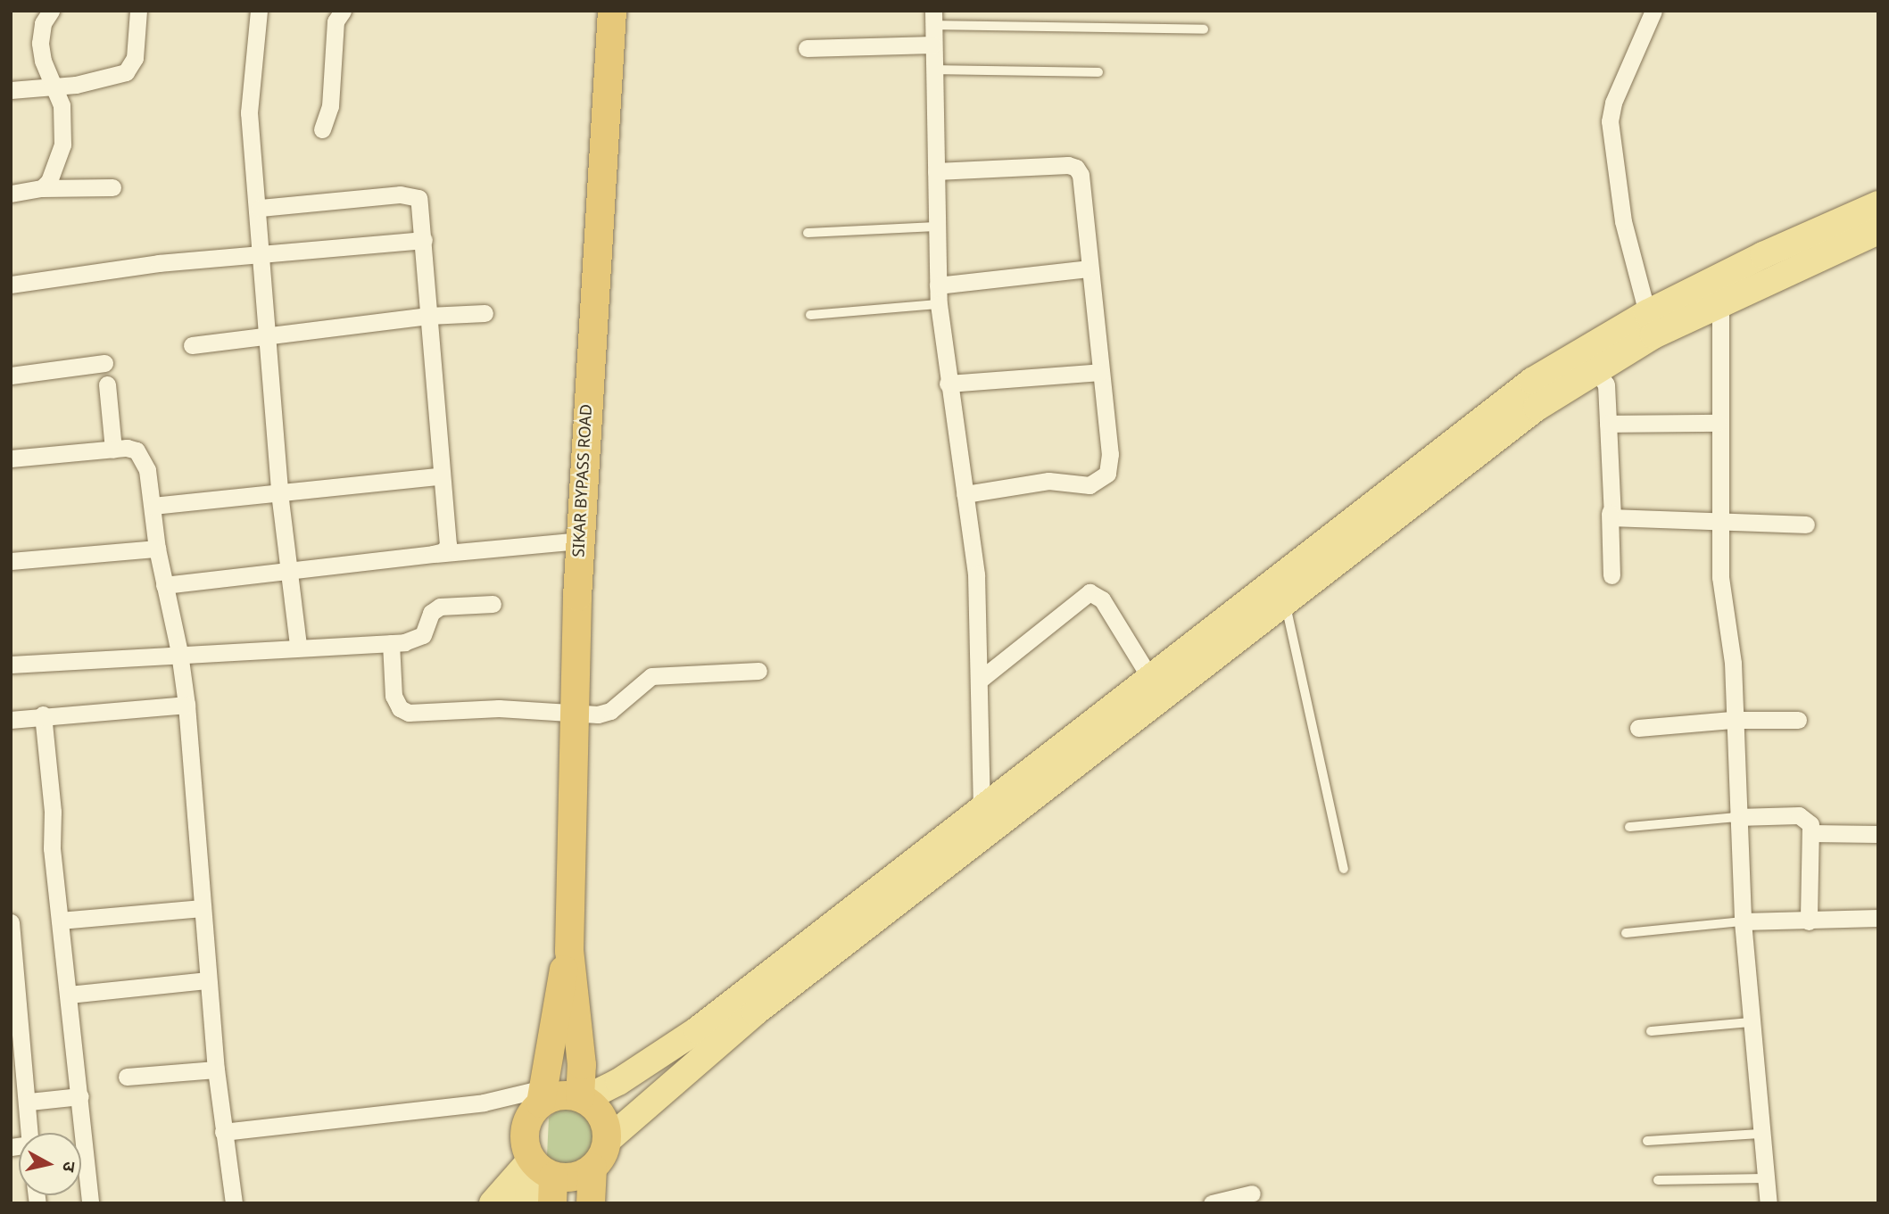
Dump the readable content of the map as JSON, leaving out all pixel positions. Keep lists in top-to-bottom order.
{
  "streets": {
    "highway": ["SIKAR BYPASS ROAD"]
  },
  "north": "right"
}
